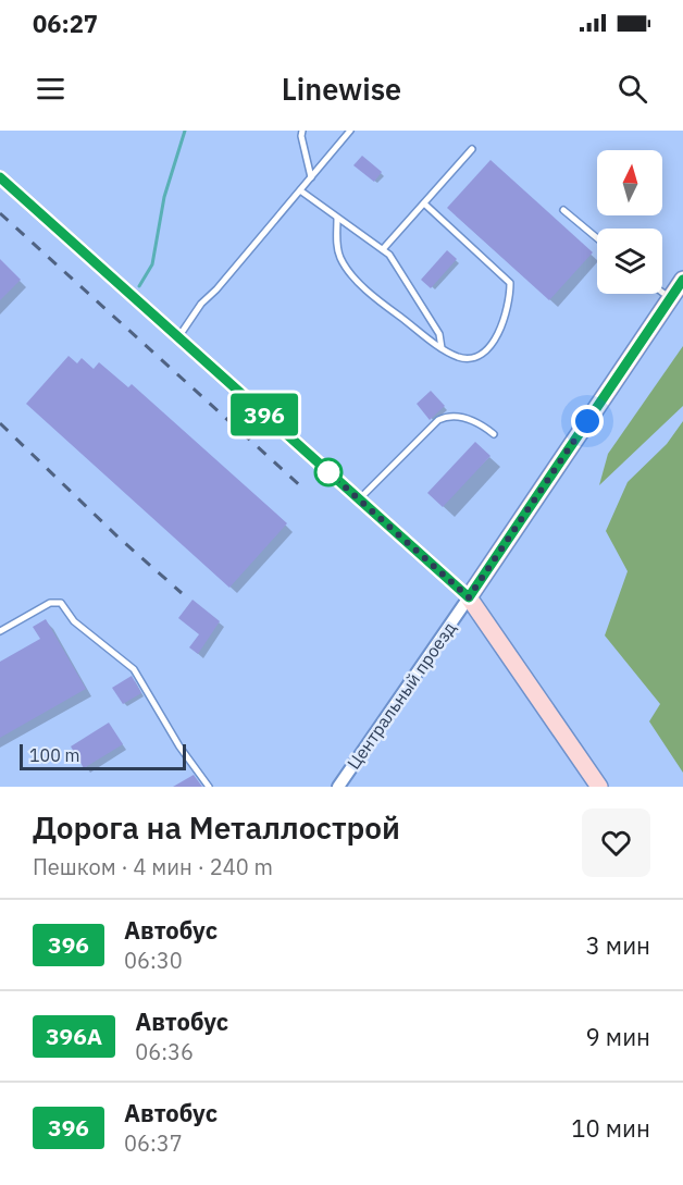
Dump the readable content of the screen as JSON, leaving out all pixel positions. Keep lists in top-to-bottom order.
{
  "streets": {
    "street": ["Центральный проезд"]
  },
  "lines": ["bus line 396"],
  "scale_bar": "100 m",
  "north": "top",
  "page": {
    "status": "06:27",
    "header": "Linewise",
    "on_map": "396",
    "scale": "100 m",
    "heading": ["Дорога на Металлострой", "Пешком · 4 мин · 240 m"],
    "list": [
      {
        "mark": "396",
        "name": "Автобус",
        "note": "06:30",
        "value": "3 мин"
      },
      {
        "mark": "396А",
        "name": "Автобус",
        "note": "06:36",
        "value": "9 мин"
      },
      {
        "mark": "396",
        "name": "Автобус",
        "note": "06:37",
        "value": "10 мин"
      }
    ]
  }
}
